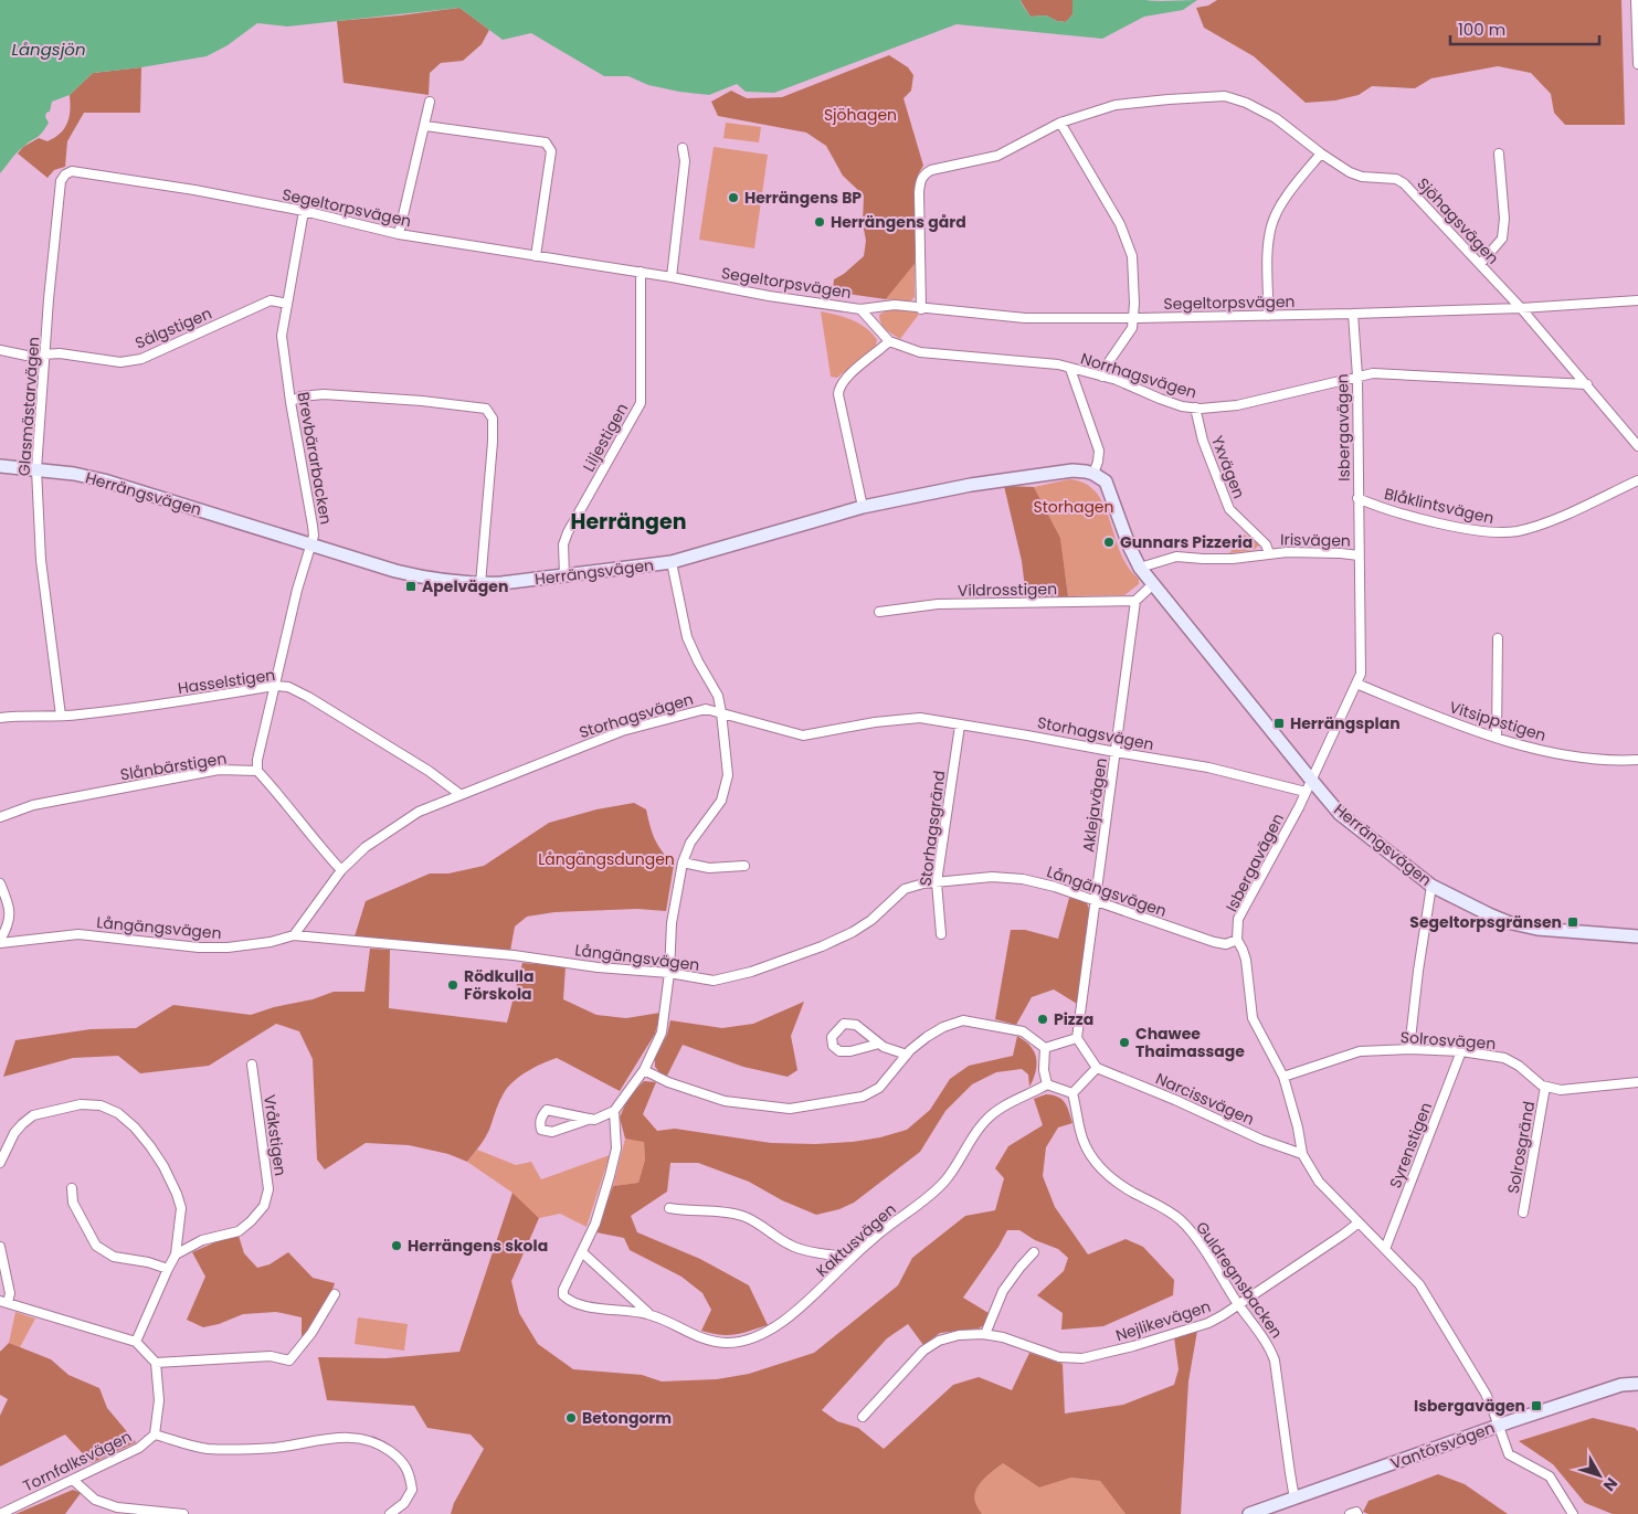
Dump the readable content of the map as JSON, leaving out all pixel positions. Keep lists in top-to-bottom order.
{
  "streets": {
    "street": [
      "Segeltorpsvägen",
      "Sjöhagsvägen",
      "Sälgstigen",
      "Norrhagsvägen",
      "Glasmästarvägen",
      "Isbergavägen",
      "Liljestigen",
      "Brevbärarbacken",
      "Yxvägen",
      "Herrängsvägen",
      "Blåklintsvägen",
      "Irisvägen",
      "Vildrosstigen",
      "Hasselstigen",
      "Storhagsvägen",
      "Vitsippstigen",
      "Slånbärstigen",
      "Aklejavägen",
      "Storhagsgränd",
      "Långängsvägen",
      "Solrosvägen",
      "Narcissvägen",
      "Vråkstigen",
      "Syrenstigen",
      "Solrosgränd",
      "Kaktusvägen",
      "Guldregnsbacken",
      "Nejlikevägen",
      "Vantörsvägen",
      "Tornfalksvägen"
    ]
  },
  "crossings": [
    ["Segeltorpsvägen", "Sjöhagsvägen"],
    ["Segeltorpsvägen", "Norrhagsvägen"],
    ["Segeltorpsvägen", "Glasmästarvägen"],
    ["Segeltorpsvägen", "Isbergavägen"],
    ["Segeltorpsvägen", "Liljestigen"],
    ["Segeltorpsvägen", "Brevbärarbacken"],
    ["Sjöhagsvägen", "Norrhagsvägen"],
    ["Sälgstigen", "Glasmästarvägen"],
    ["Sälgstigen", "Brevbärarbacken"],
    ["Norrhagsvägen", "Isbergavägen"],
    ["Norrhagsvägen", "Yxvägen"],
    ["Glasmästarvägen", "Herrängsvägen"],
    ["Glasmästarvägen", "Hasselstigen"],
    ["Isbergavägen", "Herrängsvägen"],
    ["Isbergavägen", "Blåklintsvägen"],
    ["Isbergavägen", "Irisvägen"],
    ["Isbergavägen", "Storhagsvägen"],
    ["Isbergavägen", "Vitsippstigen"],
    ["Isbergavägen", "Långängsvägen"],
    ["Isbergavägen", "Solrosvägen"],
    ["Isbergavägen", "Narcissvägen"],
    ["Isbergavägen", "Syrenstigen"],
    ["Isbergavägen", "Nejlikevägen"],
    ["Isbergavägen", "Vantörsvägen"],
    ["Liljestigen", "Herrängsvägen"],
    ["Brevbärarbacken", "Herrängsvägen"],
    ["Brevbärarbacken", "Hasselstigen"],
    ["Brevbärarbacken", "Slånbärstigen"],
    ["Yxvägen", "Irisvägen"],
    ["Herrängsvägen", "Irisvägen"],
    ["Vildrosstigen", "Aklejavägen"],
    ["Hasselstigen", "Storhagsvägen"],
    ["Storhagsvägen", "Aklejavägen"],
    ["Storhagsvägen", "Storhagsgränd"],
    ["Storhagsvägen", "Långängsvägen"],
    ["Aklejavägen", "Långängsvägen"],
    ["Aklejavägen", "Narcissvägen"],
    ["Aklejavägen", "Kaktusvägen"],
    ["Aklejavägen", "Guldregnsbacken"],
    ["Storhagsgränd", "Långängsvägen"],
    ["Solrosvägen", "Syrenstigen"],
    ["Solrosvägen", "Solrosgränd"],
    ["Narcissvägen", "Kaktusvägen"],
    ["Narcissvägen", "Guldregnsbacken"],
    ["Kaktusvägen", "Guldregnsbacken"],
    ["Guldregnsbacken", "Nejlikevägen"],
    ["Guldregnsbacken", "Vantörsvägen"]
  ],
  "districts": ["Herrängen"],
  "water": ["Långsjön"],
  "parks": ["Sjöhagen", "Storhagen", "Långängsdungen"],
  "places": {
    "other": [
      "Herrängens BP",
      "Herrängens gård",
      "Gunnars Pizzeria",
      "Rödkulla Förskola",
      "Pizza",
      "Chawee Thaimassage",
      "Herrängens skola",
      "Betongorm"
    ],
    "transit": [
      "Apelvägen",
      "Herrängsplan",
      "Segeltorpsgränsen",
      "Isbergavägen"
    ]
  },
  "scale_bar": "100 m",
  "north": "bottom right"
}
